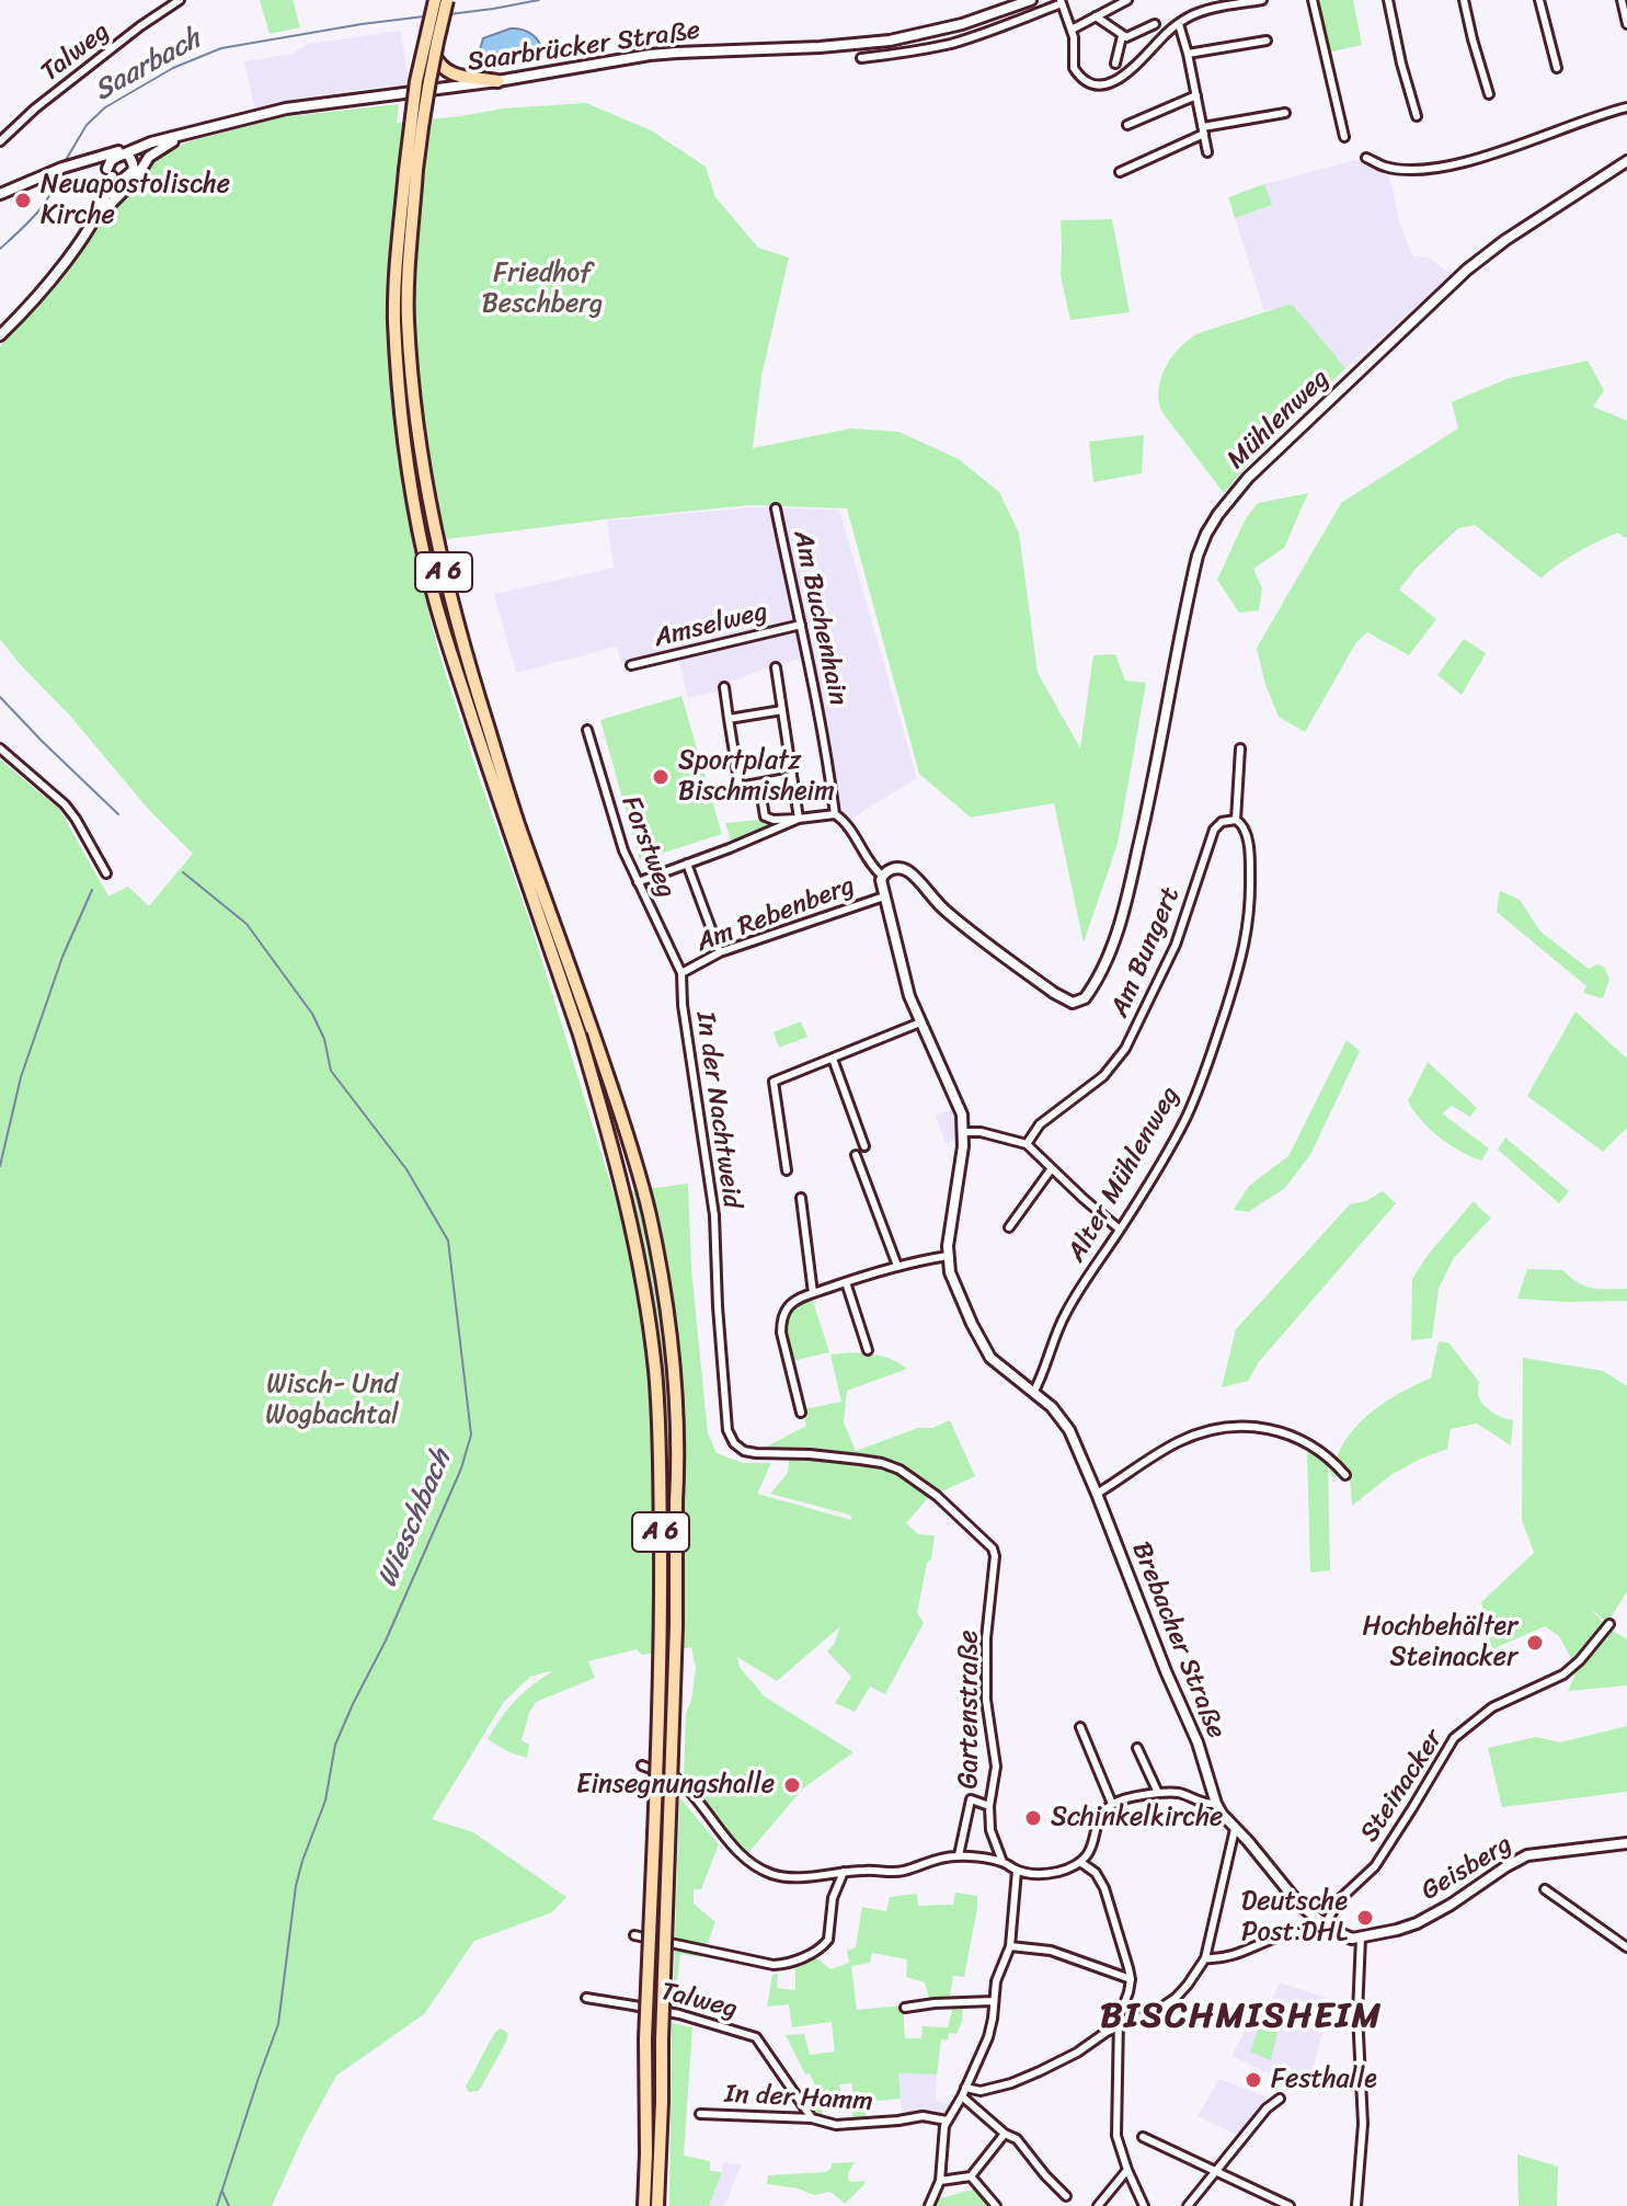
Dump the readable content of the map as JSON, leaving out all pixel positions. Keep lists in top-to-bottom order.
{
  "streets": {
    "highway": ["A 6"],
    "street": [
      "Saarbrücker Straße",
      "Talweg",
      "Mühlenweg",
      "Am Buchenhain",
      "Amselweg",
      "Forstweg",
      "Am Rebenberg",
      "Am Bungert",
      "In der Nachtweid",
      "Alter Mühlenweg",
      "Brebacher Straße",
      "Gartenstraße",
      "Steinacker",
      "Geisberg",
      "In der Hamm"
    ]
  },
  "crossings": [
    ["Saarbrücker Straße", "A 6"],
    ["Talweg", "In der Hamm"],
    ["Mühlenweg", "Am Buchenhain"],
    ["Mühlenweg", "Brebacher Straße"],
    ["Am Buchenhain", "Amselweg"],
    ["Am Buchenhain", "Brebacher Straße"],
    ["Forstweg", "Am Rebenberg"],
    ["Forstweg", "In der Nachtweid"],
    ["Am Rebenberg", "In der Nachtweid"],
    ["Am Rebenberg", "Brebacher Straße"],
    ["Am Bungert", "Alter Mühlenweg"],
    ["In der Nachtweid", "Gartenstraße"],
    ["Alter Mühlenweg", "Brebacher Straße"],
    ["Brebacher Straße", "Steinacker"],
    ["Brebacher Straße", "Geisberg"],
    ["Steinacker", "Geisberg"]
  ],
  "districts": ["BISCHMISHEIM"],
  "water": ["Saarbach", "Wieschbach"],
  "parks": ["Friedhof Beschberg", "Wisch- Und Wogbachtal"],
  "places": [
    "Neuapostolische Kirche",
    "Sportplatz Bischmisheim",
    "Hochbehälter Steinacker",
    "Einsegnungshalle",
    "Schinkelkirche",
    "Deutsche Post DHL",
    "Festhalle"
  ]
}
